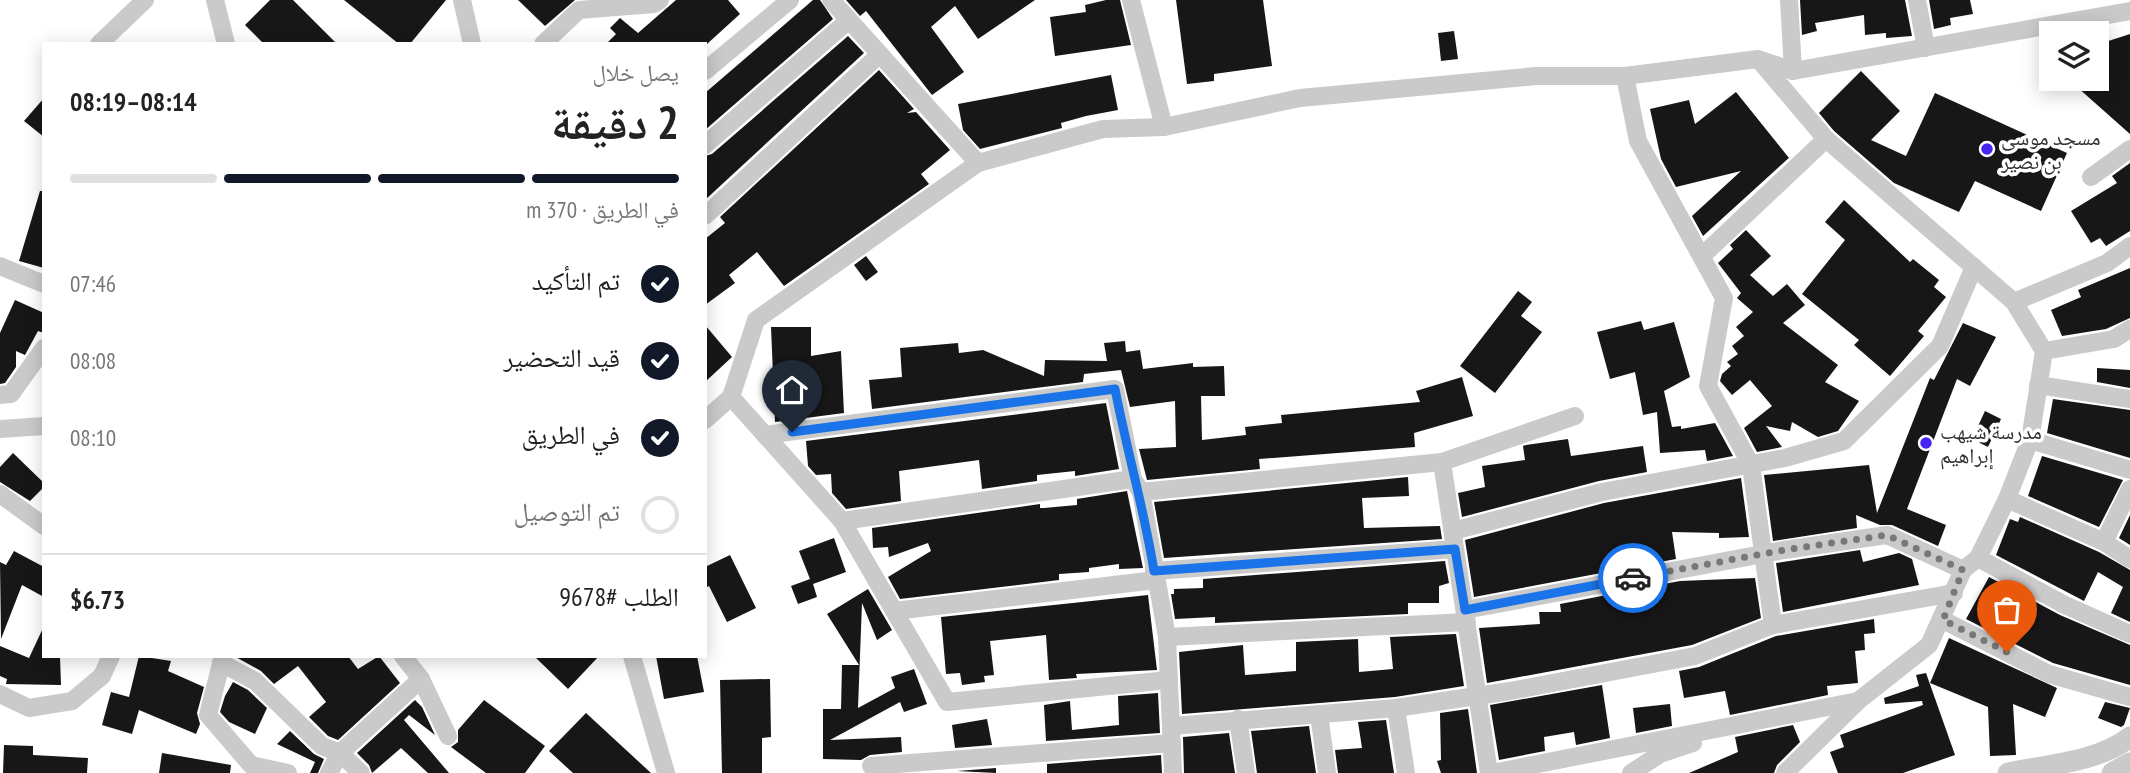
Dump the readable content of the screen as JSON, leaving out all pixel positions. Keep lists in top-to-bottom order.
{
  "places": ["مسجد موسى بن نصير", "مدرسة شيهب إبراهيم"],
  "page": {
    "heading": ["2 دقيقة", "يصل خلال", "08:14–08:19"],
    "panel": ["الطلب #9678", "$6.73"],
    "bar": "في الطريق · 370 m",
    "list": [
      ["تم التأكيد", "07:46"],
      ["قيد التحضير", "08:08"],
      ["في الطريق", "08:10"],
      "تم التوصيل"
    ]
  }
}
